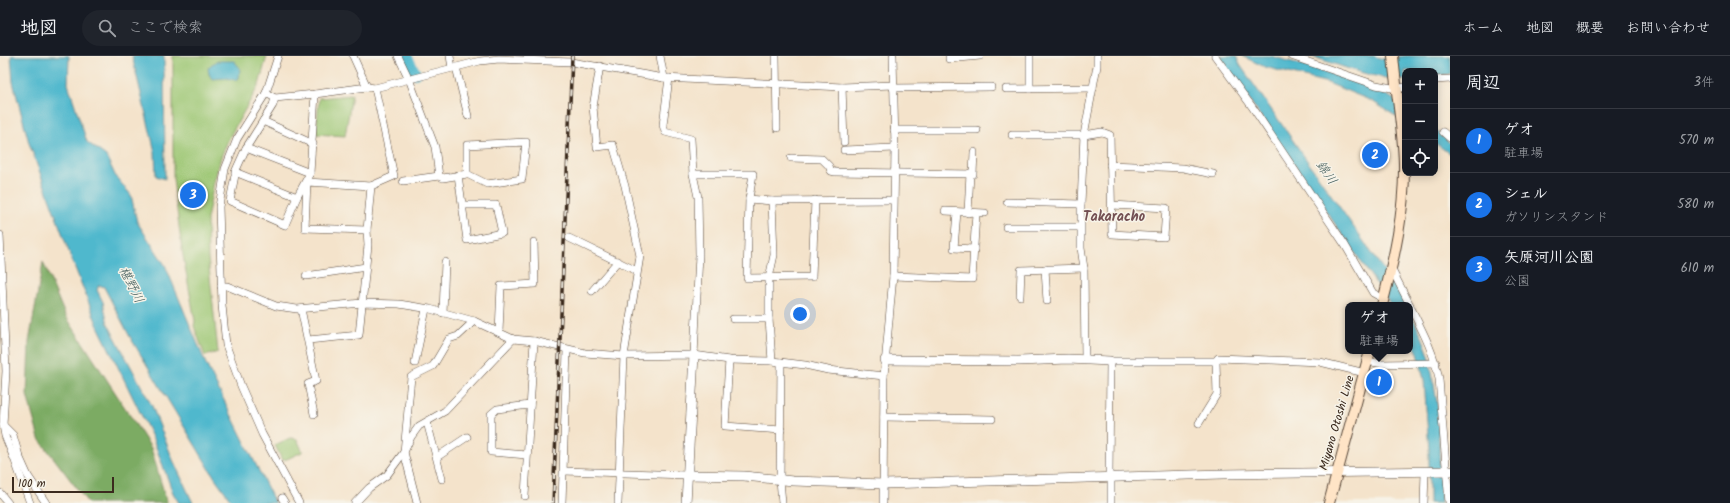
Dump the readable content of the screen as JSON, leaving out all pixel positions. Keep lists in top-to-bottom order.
{
  "streets": {
    "main road": ["Miyano Otoshi Line"]
  },
  "districts": ["Takaracho"],
  "water": ["錦川", "椹野川"],
  "scale_bar": "100 m",
  "page": {
    "header": "地図",
    "search": "ここで検索",
    "nav": [
      "ホーム",
      "地図",
      "概要",
      "お問い合わせ"
    ],
    "heading": ["周辺", "3件"],
    "map_buttons": ["+", "−"],
    "list": [
      {
        "mark": "1",
        "name": "ゲオ",
        "note": "駐車場",
        "value": "570 m"
      },
      {
        "mark": "2",
        "name": "シェル",
        "note": "ガソリンスタンド",
        "value": "580 m"
      },
      {
        "mark": "3",
        "name": "矢原河川公園",
        "note": "公園",
        "value": "610 m"
      }
    ],
    "pins": ["2", "3", "1"],
    "popup": ["ゲオ", "駐車場"],
    "scale": "100 m"
  }
}
